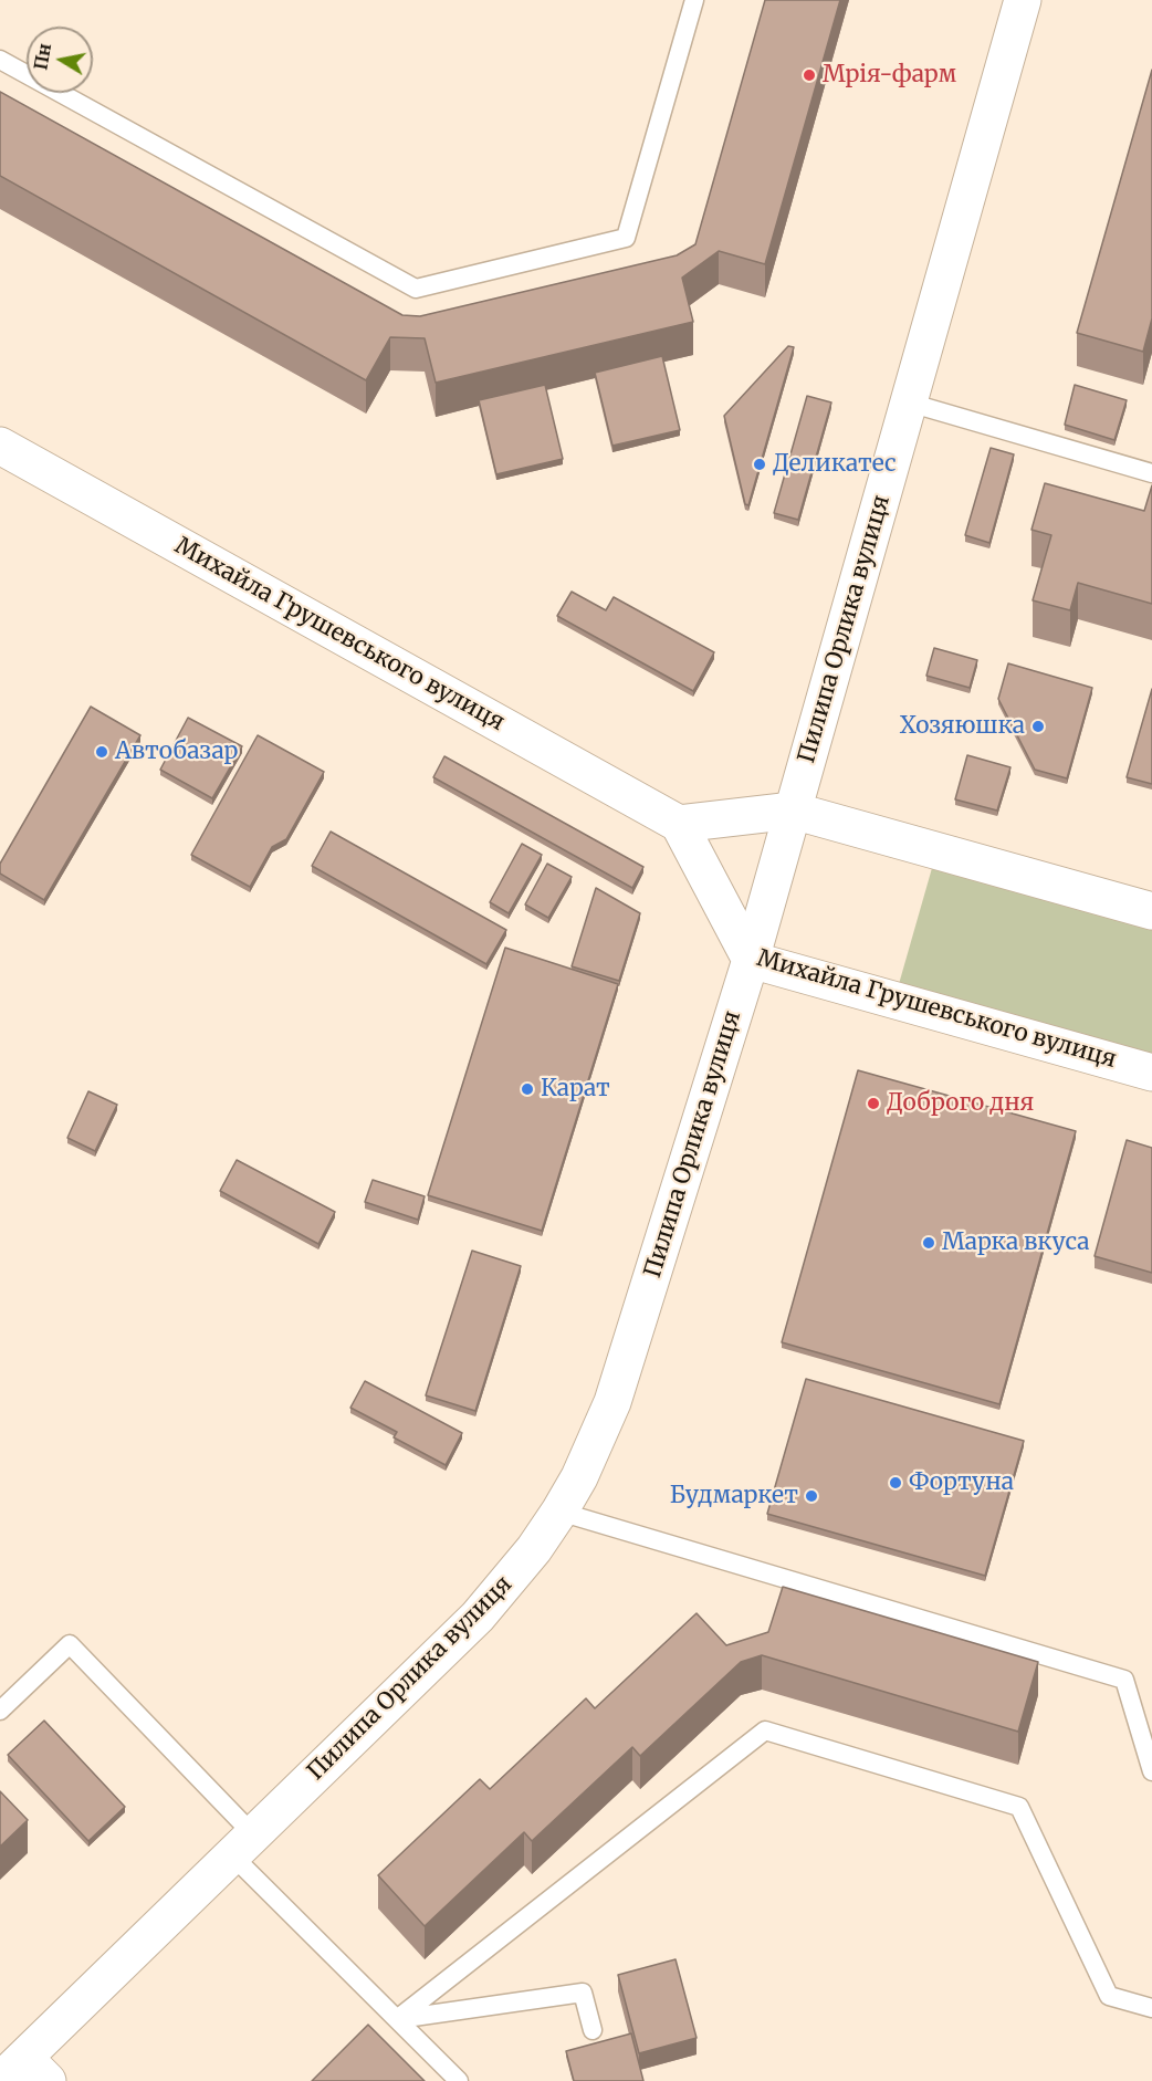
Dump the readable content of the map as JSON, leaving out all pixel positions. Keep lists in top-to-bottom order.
{
  "streets": {
    "street": ["Пилипа Орлика вулиця", "Михайла Грушевського вулиця"]
  },
  "crossings": [
    ["Пилипа Орлика вулиця", "Михайла Грушевського вулиця"]
  ],
  "places": [
    "Мрія-фарм",
    "Деликатес",
    "Хозяюшка",
    "Автобазар",
    "Карат",
    "Доброго дня",
    "Марка вкуса",
    "Фортуна",
    "Будмаркет"
  ],
  "north": "left"
}
